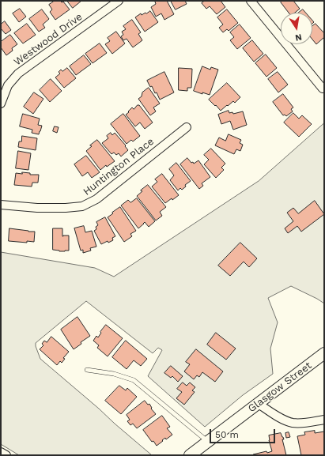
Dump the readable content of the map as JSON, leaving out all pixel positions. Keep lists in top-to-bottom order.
{
  "streets": {
    "street": ["Westwood Drive", "Huntington Place", "Glasgow Street"]
  },
  "scale_bar": "50 m",
  "north": "bottom"
}
